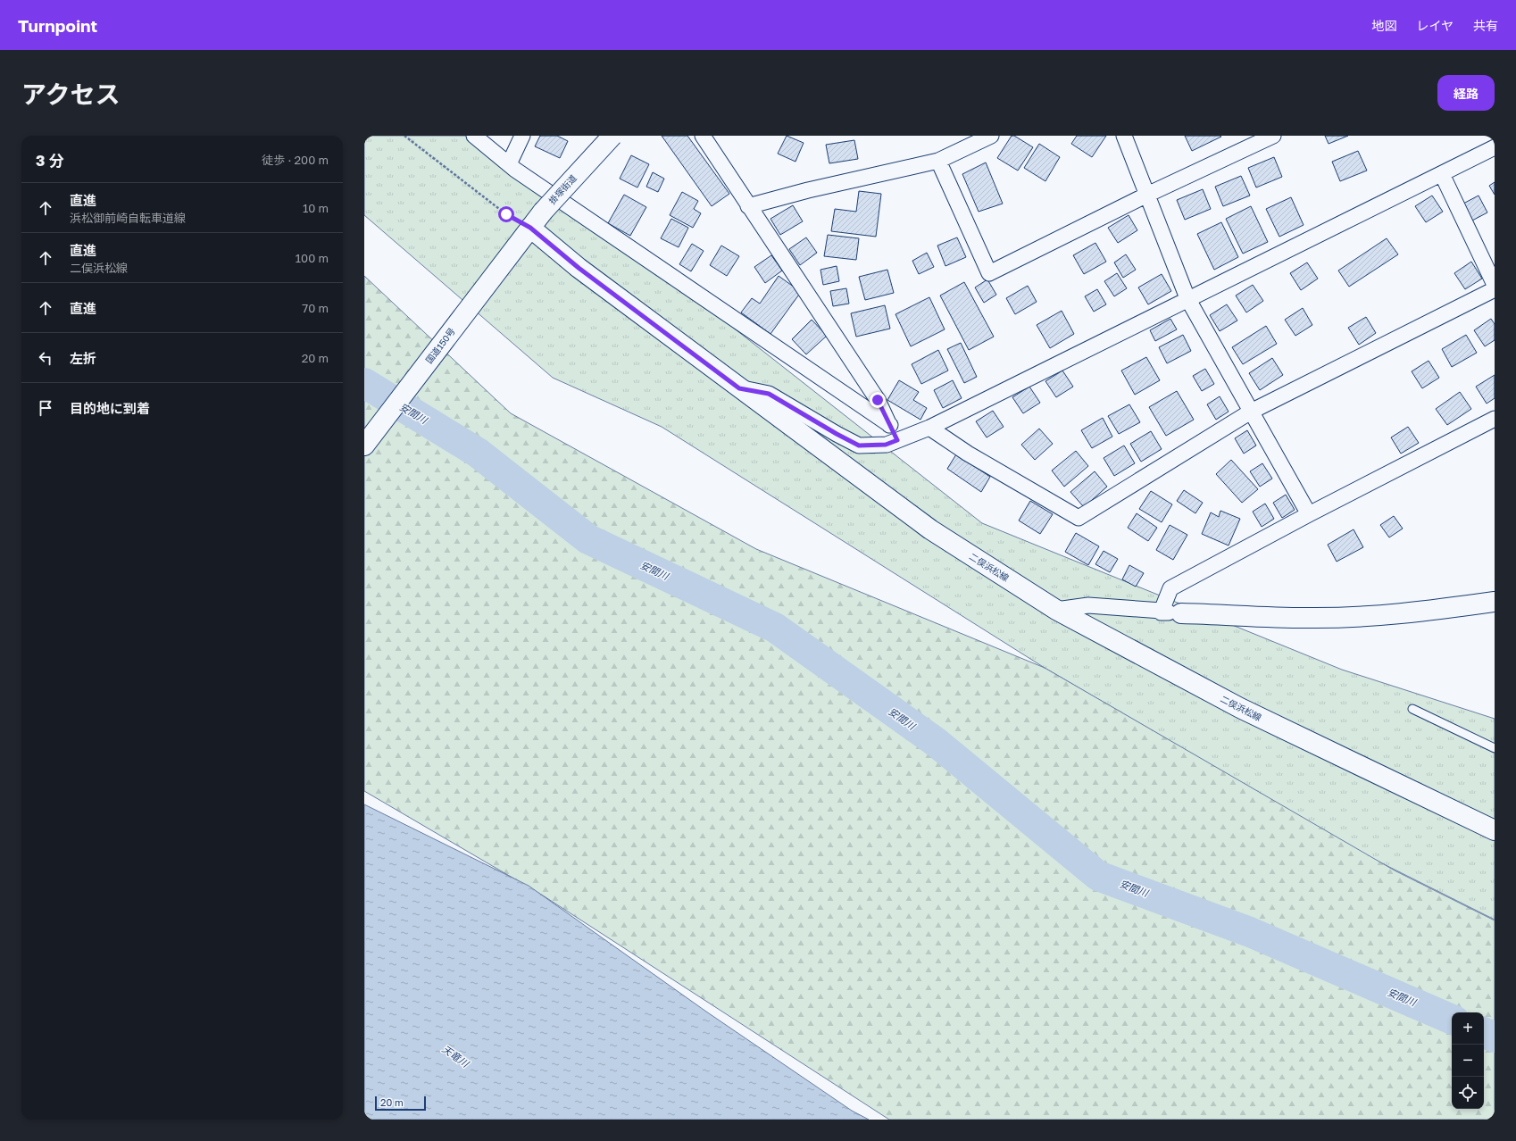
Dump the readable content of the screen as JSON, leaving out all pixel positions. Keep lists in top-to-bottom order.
{
  "streets": {
    "main road": ["掛塚街道", "国道150号", "二俣浜松線"]
  },
  "crossings": [
    ["掛塚街道", "国道150号"],
    ["掛塚街道", "二俣浜松線"]
  ],
  "water": ["安間川", "天竜川"],
  "scale_bar": "20 m",
  "page": {
    "header": "Turnpoint",
    "nav": ["地図", "レイヤ", "共有"],
    "title": "アクセス",
    "buttons": "経路",
    "heading": ["3 分", "徒歩 · 200 m"],
    "list": [
      ["直進", "浜松御前崎自転車道線", "10 m"],
      ["直進", "二俣浜松線", "100 m"],
      ["直進", "70 m"],
      ["左折", "20 m"],
      "目的地に到着"
    ],
    "map_buttons": ["+", "−"],
    "scale": "20 m"
  }
}
